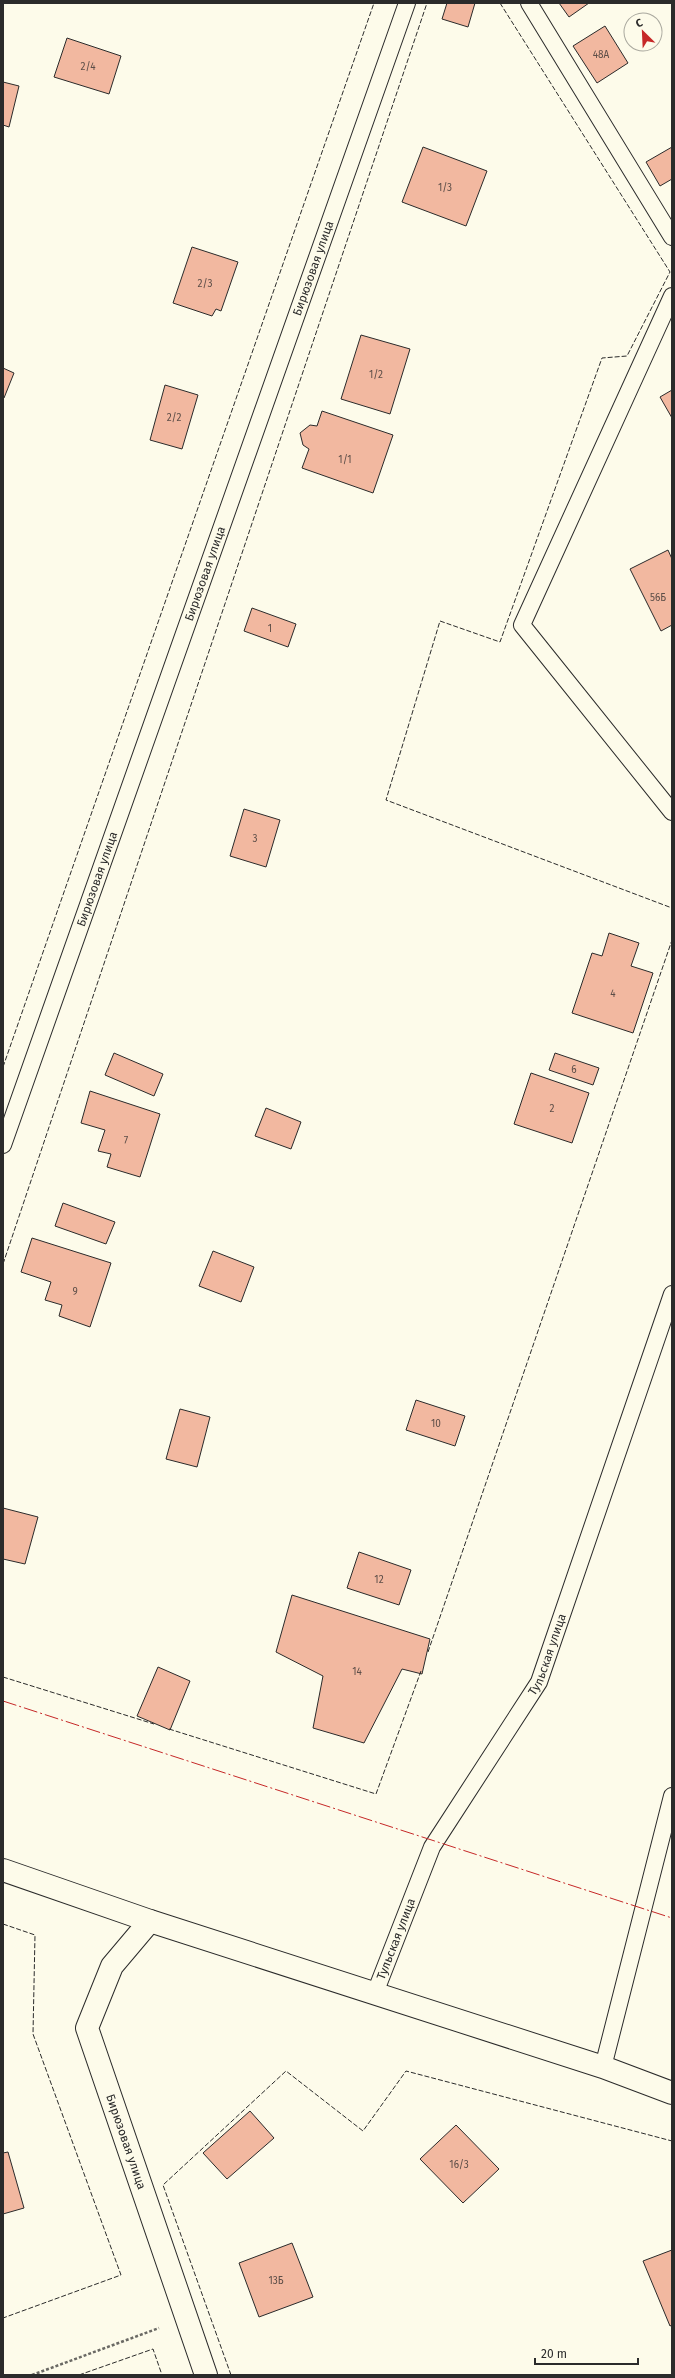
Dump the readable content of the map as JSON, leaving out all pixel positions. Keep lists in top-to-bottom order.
{
  "streets": {
    "street": ["Бирюзовая улица"],
    "lane": ["Тульская улица"]
  },
  "house_numbers": [
    "48А",
    "2/4",
    "1/3",
    "2/3",
    "1/2",
    "2/2",
    "1/1",
    "56Б",
    "1",
    "3",
    "4",
    "6",
    "2",
    "7",
    "9",
    "10",
    "12",
    "14",
    "16/3",
    "13Б"
  ],
  "scale_bar": "20 m",
  "north": "top left"
}
